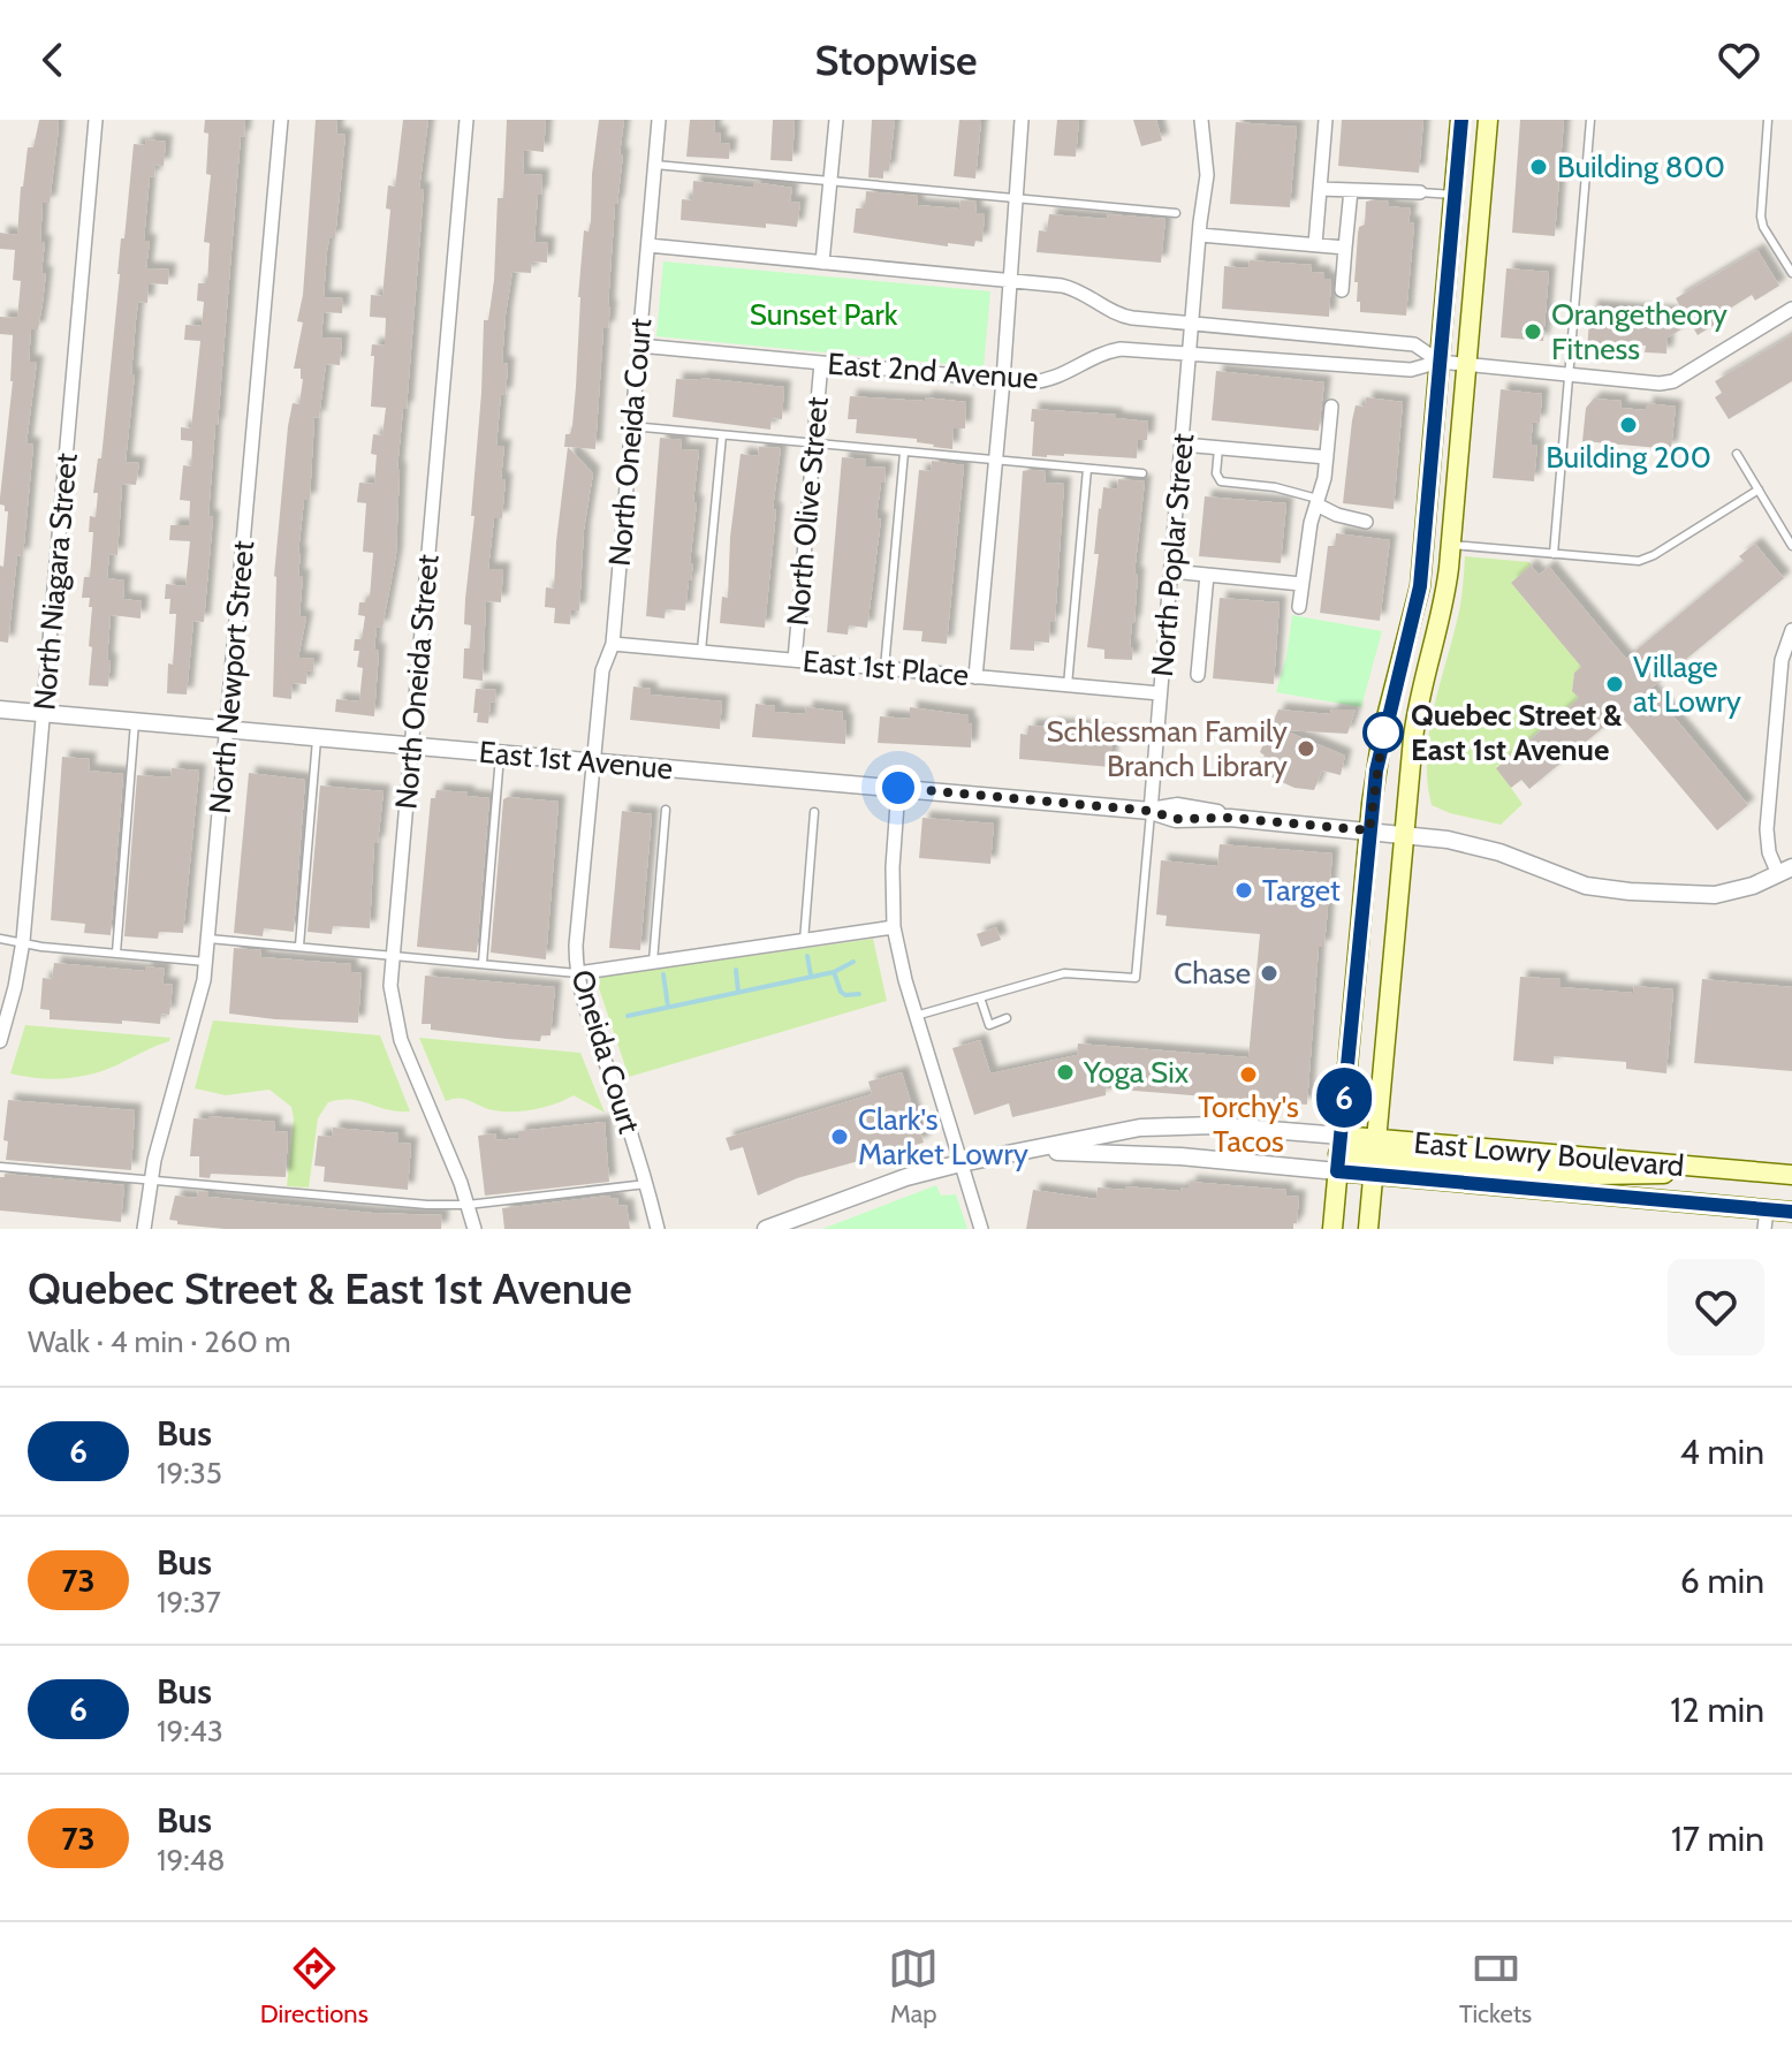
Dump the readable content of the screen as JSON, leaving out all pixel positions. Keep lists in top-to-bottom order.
{
  "streets": {
    "main road": ["East Lowry Boulevard"],
    "street": [
      "East 2nd Avenue",
      "North Oneida Court",
      "North Olive Street",
      "North Poplar Street",
      "North Niagara Street",
      "East 1st Place",
      "North Newport Street",
      "North Oneida Street",
      "East 1st Avenue",
      "Oneida Court"
    ]
  },
  "crossings": [
    ["East 2nd Avenue", "North Oneida Court"],
    ["East 2nd Avenue", "North Olive Street"],
    ["East 2nd Avenue", "North Poplar Street"],
    ["North Oneida Court", "East 1st Place"],
    ["North Oneida Court", "East 1st Avenue"],
    ["North Oneida Court", "Oneida Court"],
    ["North Olive Street", "East 1st Place"],
    ["North Poplar Street", "East 1st Place"],
    ["North Poplar Street", "East 1st Avenue"],
    ["North Niagara Street", "East 1st Avenue"],
    ["North Newport Street", "East 1st Avenue"],
    ["North Oneida Street", "East 1st Avenue"],
    ["East 1st Avenue", "Oneida Court"]
  ],
  "parks": ["Sunset Park"],
  "places": [
    "Building 800",
    "Orangetheory Fitness",
    "Building 200",
    "Village at Lowry",
    "Quebec Street & East 1st Avenue",
    "Schlessman Family Branch Library",
    "Target",
    "Chase",
    "Yoga Six",
    "Torchy's Tacos",
    "Clark's Market Lowry"
  ],
  "lines": ["bus line 6"],
  "page": {
    "header": "Stopwise",
    "on_map": "6",
    "heading": ["Quebec Street & East 1st Avenue", "Walk · 4 min · 260 m"],
    "list": [
      {
        "mark": "6",
        "name": "Bus",
        "note": "19:35",
        "value": "4 min"
      },
      {
        "mark": "73",
        "name": "Bus",
        "note": "19:37",
        "value": "6 min"
      },
      {
        "mark": "6",
        "name": "Bus",
        "note": "19:43",
        "value": "12 min"
      },
      {
        "mark": "73",
        "name": "Bus",
        "note": "19:48",
        "value": "17 min"
      }
    ],
    "tabs": ["Directions", "Map", "Tickets"]
  }
}
